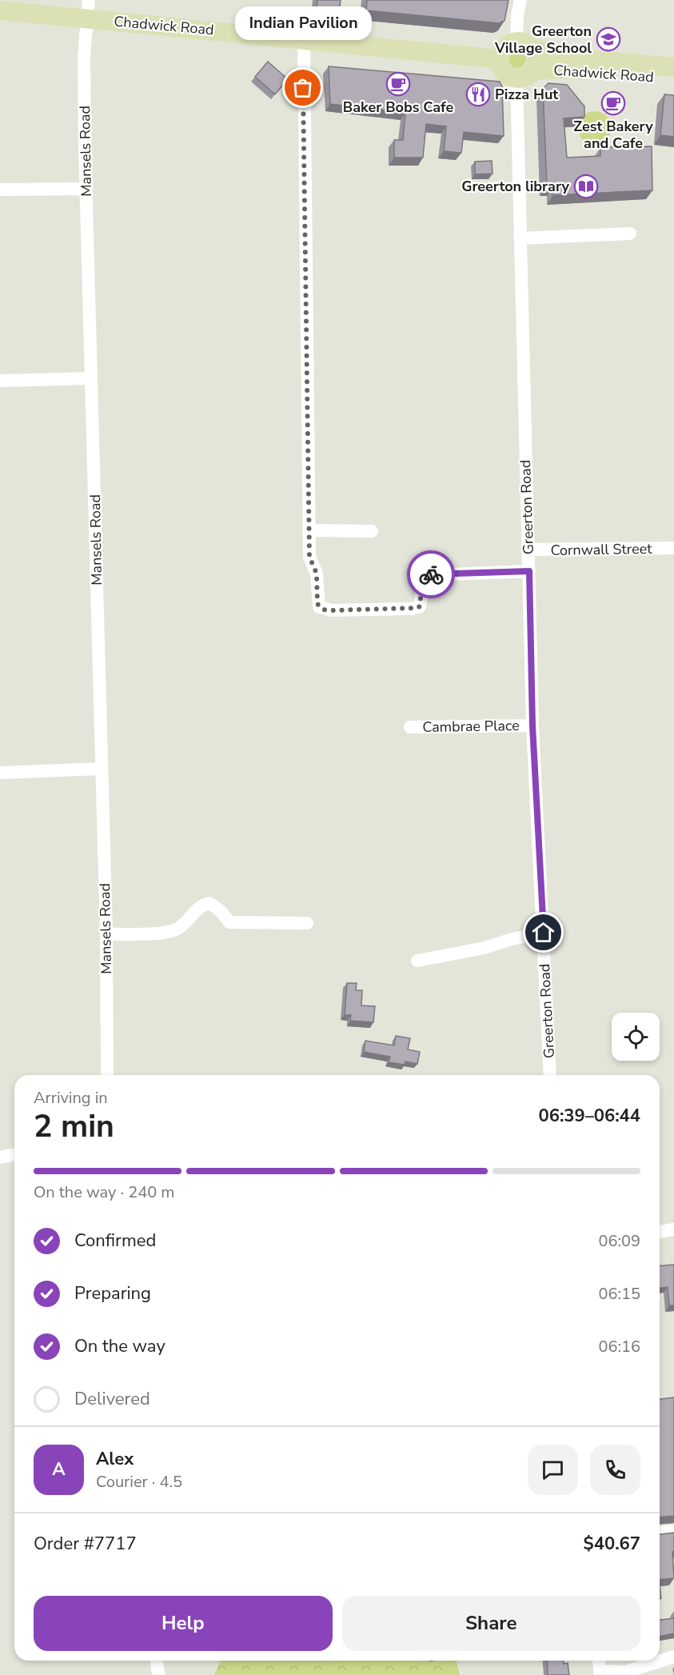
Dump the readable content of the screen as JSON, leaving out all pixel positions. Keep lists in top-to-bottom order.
{
  "streets": {
    "street": [
      "Chadwick Road",
      "Mansels Road",
      "Greerton Road",
      "Cornwall Street",
      "Cambrae Place"
    ]
  },
  "crossings": [
    ["Chadwick Road", "Mansels Road"],
    ["Chadwick Road", "Greerton Road"],
    ["Greerton Road", "Cornwall Street"],
    ["Greerton Road", "Cambrae Place"]
  ],
  "places": {
    "school or university": ["Greerton Village School"],
    "cafe": ["Baker Bobs Cafe", "Zest Bakery and Cafe"],
    "other": ["Indian Pavilion"],
    "restaurant": ["Pizza Hut"],
    "library": ["Greerton library"]
  },
  "page": {
    "bubble": "Indian Pavilion",
    "heading": ["2 min", "Arriving in", "06:39–06:44"],
    "panel": [
      "Alex",
      "Courier · 4.5",
      "Order #7717",
      "$40.67"
    ],
    "bar": "On the way · 240 m",
    "list": [
      ["Confirmed", "06:09"],
      ["Preparing", "06:15"],
      ["On the way", "06:16"],
      "Delivered"
    ],
    "round": "A",
    "buttons": ["Help", "Share"]
  }
}
